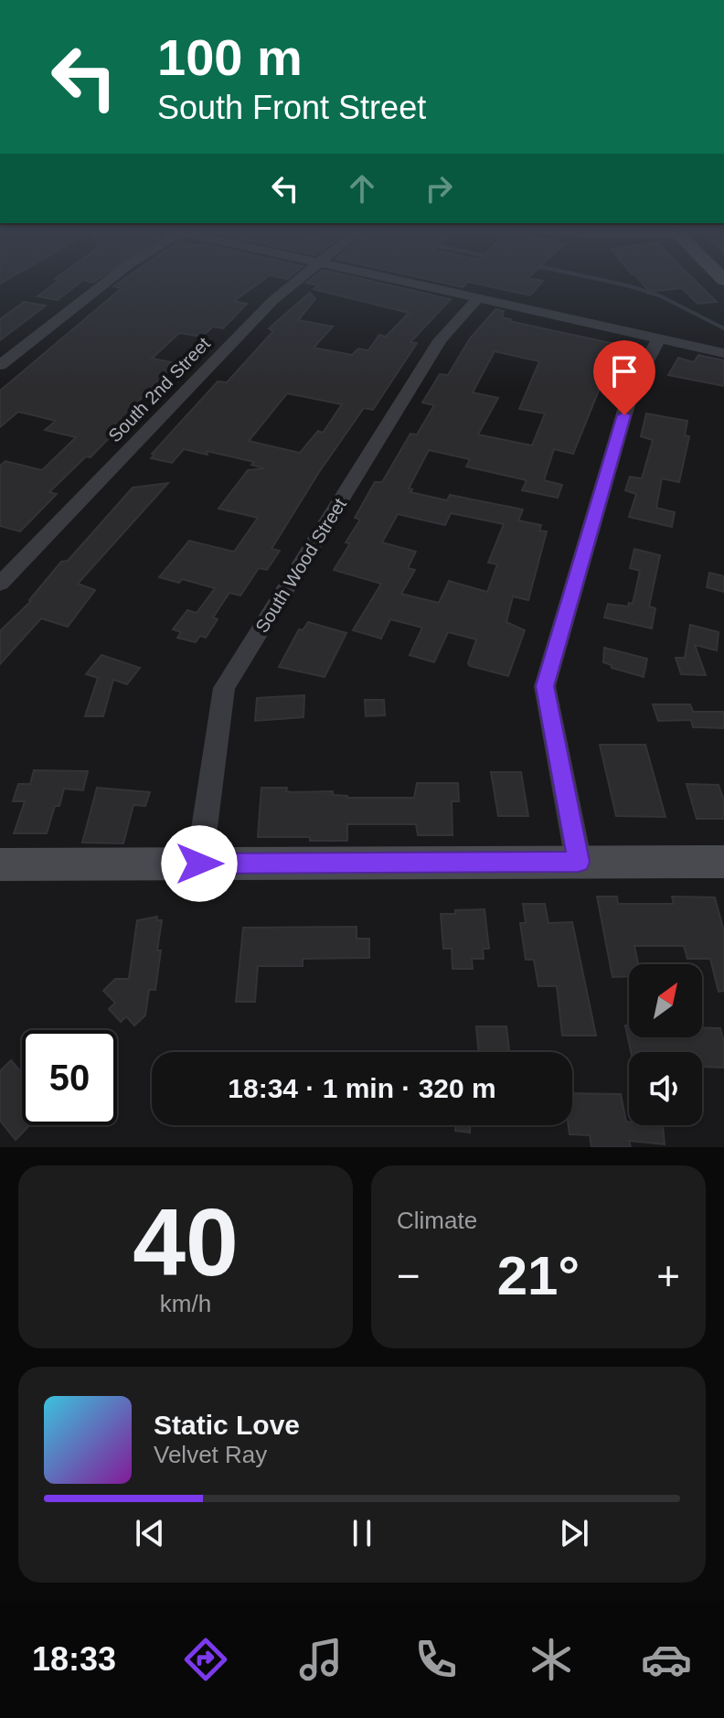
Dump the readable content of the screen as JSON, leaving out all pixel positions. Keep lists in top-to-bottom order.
{
  "streets": {
    "street": ["South 2nd Street", "South Wood Street"]
  },
  "north": "top right",
  "page": {
    "turn": ["100 m", "South Front Street"],
    "limit": "50",
    "trip": "18:34 · 1 min · 320 m",
    "tile": [
      ["40", "km/h"],
      "Climate"
    ],
    "heat": ["−", "21°", "+"],
    "song": ["Static Love", "Velvet Ray"],
    "tabs": "18:33"
  }
}
